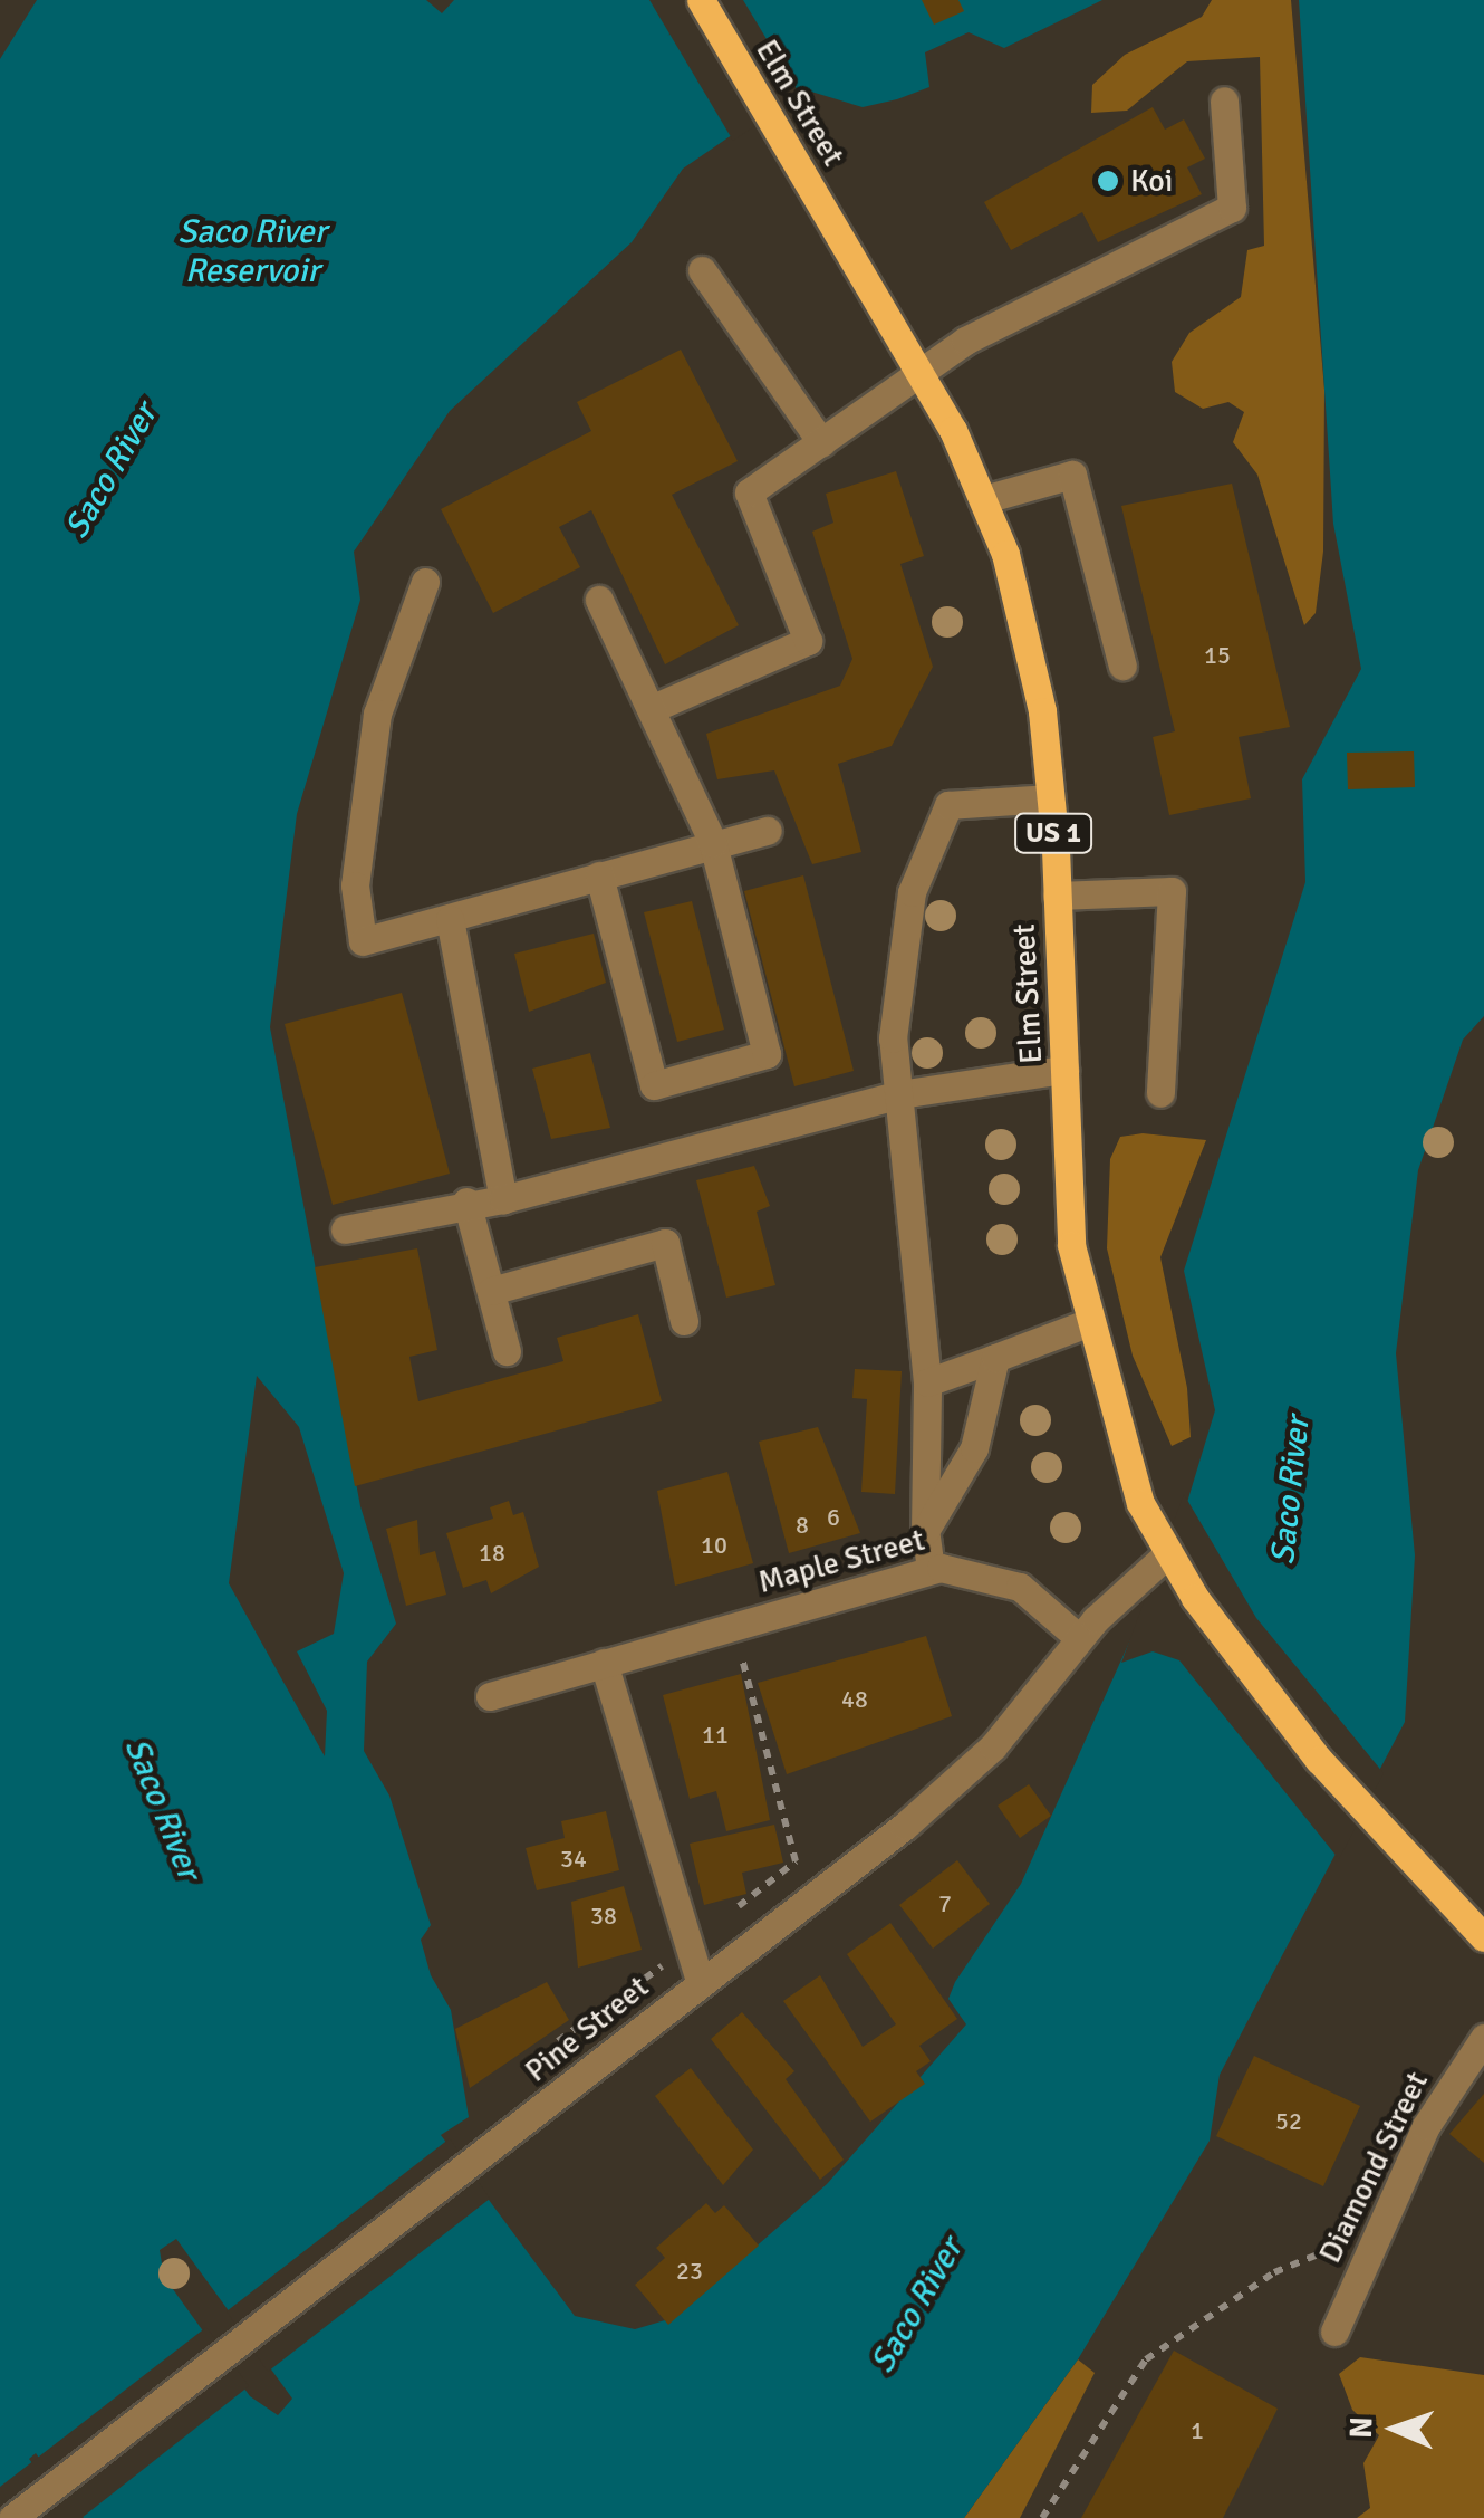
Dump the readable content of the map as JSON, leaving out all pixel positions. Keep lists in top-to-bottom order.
{
  "streets": {
    "main road": ["Elm Street", "US 1"],
    "street": ["Maple Street", "Pine Street", "Diamond Street"]
  },
  "crossings": [
    ["Elm Street", "Pine Street"],
    ["Maple Street", "Pine Street"]
  ],
  "water": ["Saco River Reservoir", "Saco River"],
  "places": ["Koi"],
  "house_numbers": [
    "15",
    "6",
    "8",
    "10",
    "18",
    "48",
    "11",
    "34",
    "7",
    "38",
    "52",
    "23",
    "1"
  ],
  "north": "left"
}
